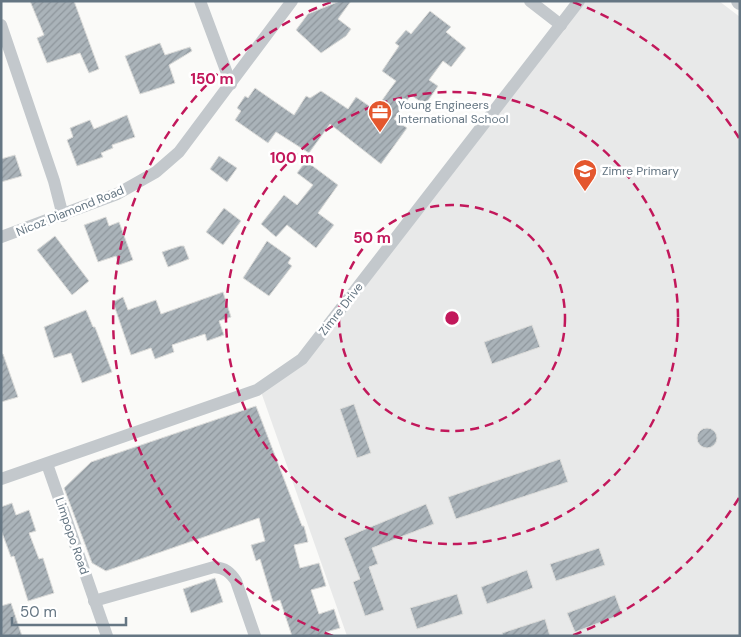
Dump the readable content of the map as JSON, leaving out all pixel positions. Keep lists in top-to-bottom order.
{
  "streets": {
    "street": ["Nicoz Diamond Road", "Zimre Drive", "Limpopo Road"]
  },
  "crossings": [
    ["Zimre Drive", "Limpopo Road"]
  ],
  "places": {
    "office": ["Young Engineers International School"],
    "school or university": ["Zimre Primary"]
  },
  "scale_bar": "50 m",
  "rings": ["150 m", "100 m", "50 m"]
}
